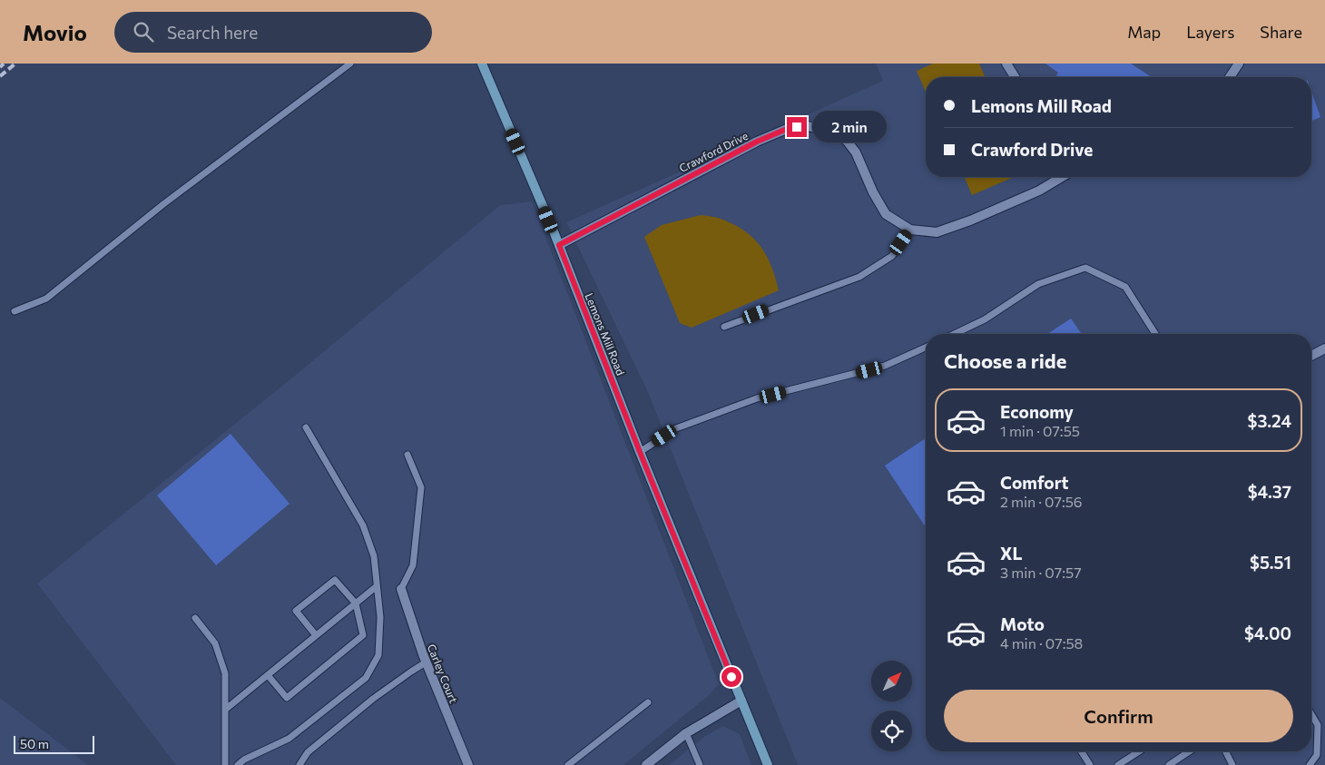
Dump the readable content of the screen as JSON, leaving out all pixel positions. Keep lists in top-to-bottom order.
{
  "streets": {
    "street": ["Crawford Drive", "Lemons Mill Road", "Carley Court"]
  },
  "crossings": [
    ["Crawford Drive", "Lemons Mill Road"]
  ],
  "scale_bar": "50 m",
  "north": "top right",
  "page": {
    "header": "Movio",
    "search": "Search here",
    "nav": ["Map", "Layers", "Share"],
    "banner": ["Lemons Mill Road", "Crawford Drive"],
    "bubble": "2 min",
    "heading": "Choose a ride",
    "list": [
      {
        "name": "Economy",
        "note": "1 min · 07:55",
        "value": "$3.24"
      },
      {
        "name": "Comfort",
        "note": "2 min · 07:56",
        "value": "$4.37"
      },
      {
        "name": "XL",
        "note": "3 min · 07:57",
        "value": "$5.51"
      },
      {
        "name": "Moto",
        "note": "4 min · 07:58",
        "value": "$4.00"
      }
    ],
    "buttons": "Confirm",
    "scale": "50 m"
  }
}
